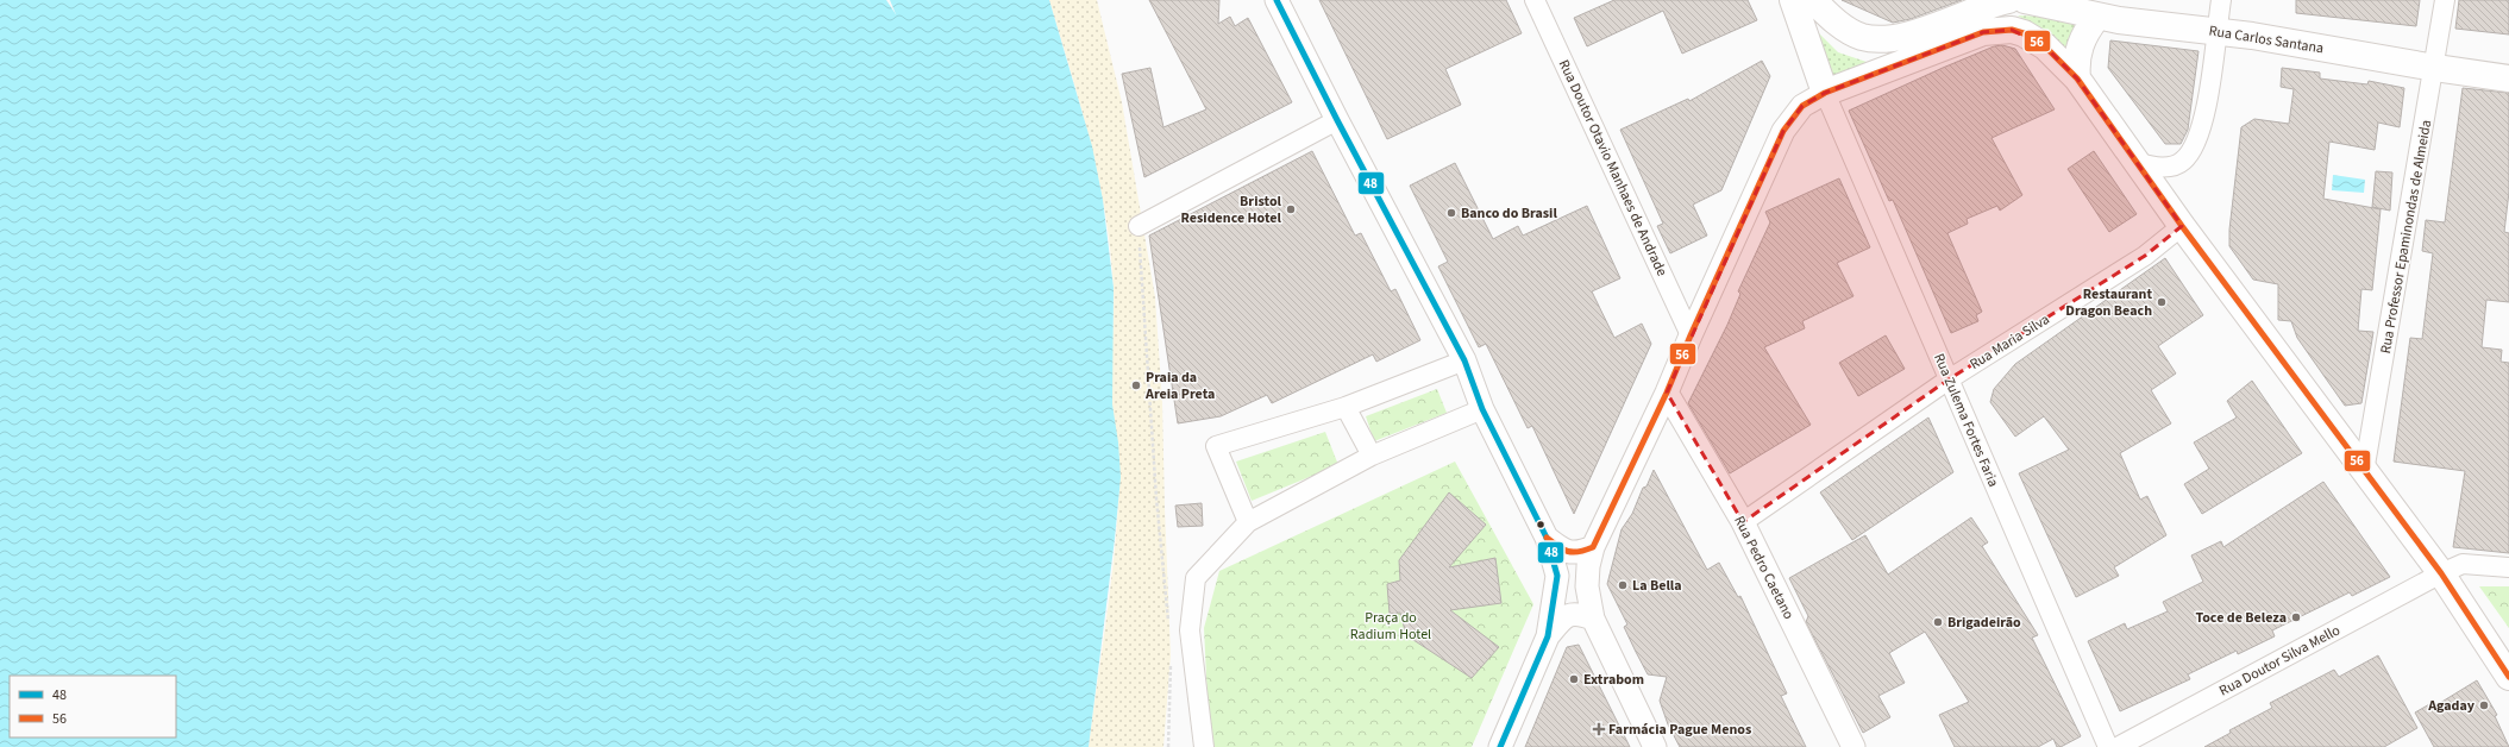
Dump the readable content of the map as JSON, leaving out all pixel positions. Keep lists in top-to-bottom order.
{
  "streets": {
    "main road": ["Rua Carlos Santana"],
    "street": [
      "Rua Doutor Otavio Manhaes de Andrade",
      "Rua Professor Epaminondas de Almeida",
      "Rua Maria Silva",
      "Rua Zulema Fortes Faria",
      "Rua Pedro Caetano",
      "Rua Doutor Silva Mello"
    ]
  },
  "crossings": [
    ["Rua Carlos Santana", "Rua Professor Epaminondas de Almeida"],
    ["Rua Maria Silva", "Rua Zulema Fortes Faria"],
    ["Rua Maria Silva", "Rua Pedro Caetano"]
  ],
  "parks": ["Praça do Radium Hotel"],
  "places": {
    "other": [
      "Bristol Residence Hotel",
      "Banco do Brasil",
      "Restaurant Dragon Beach",
      "Praia da Areia Preta",
      "La Bella",
      "Toce de Beleza",
      "Brigadeirão",
      "Extrabom",
      "Agaday"
    ],
    "health": ["Farmácia Pague Menos"]
  },
  "lines": ["transit line 48", "transit line 56"],
  "legend": ["48", "56"]
}
